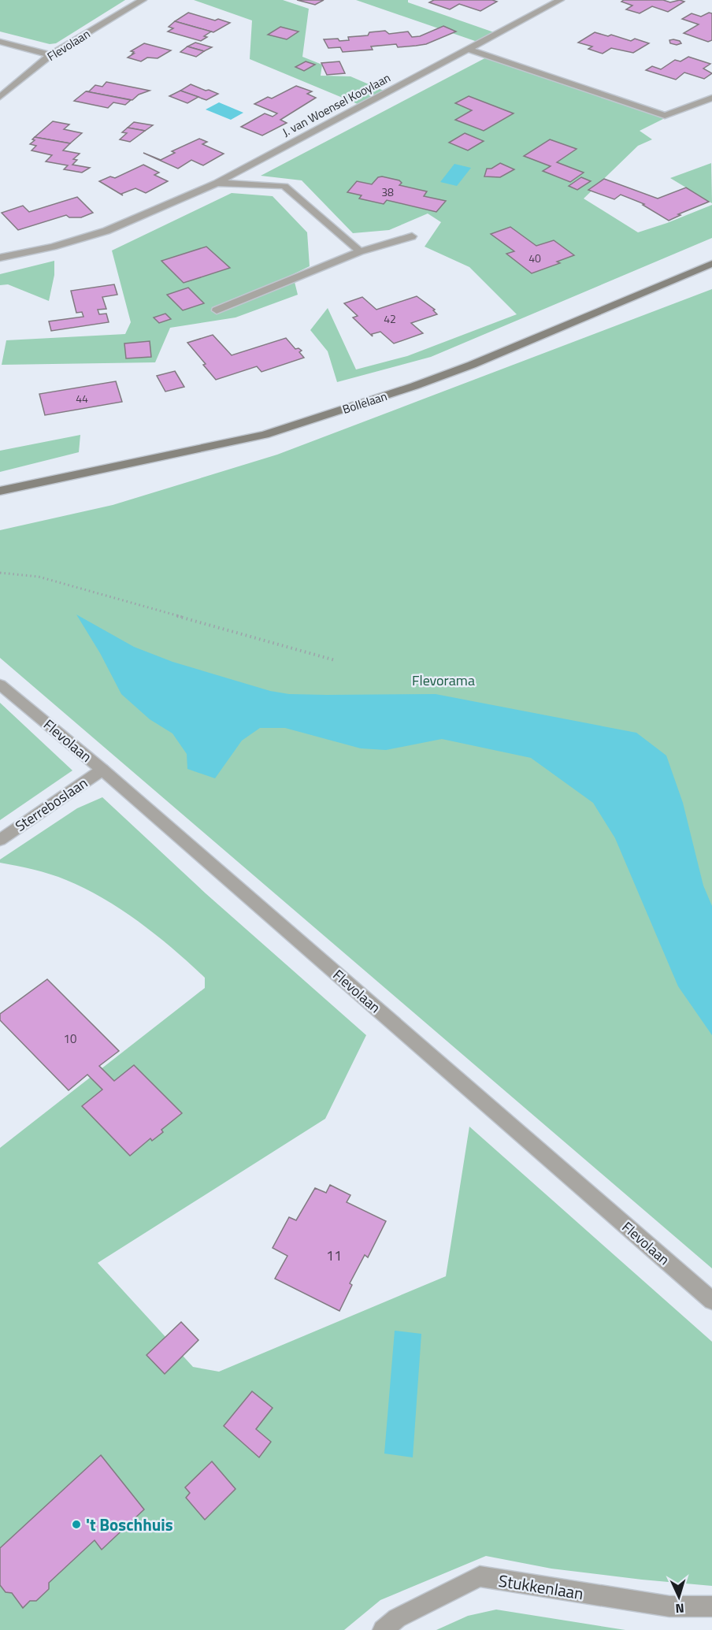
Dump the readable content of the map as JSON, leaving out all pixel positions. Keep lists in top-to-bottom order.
{
  "streets": {
    "main road": ["Bollelaan"],
    "street": [
      "Flevolaan",
      "J. van Woensel Kooylaan",
      "Sterreboslaan",
      "Stukkenlaan"
    ]
  },
  "crossings": [
    ["Flevolaan", "Sterreboslaan"]
  ],
  "parks": ["Flevorama"],
  "places": ["'t Boschhuis"],
  "house_numbers": [
    "38",
    "40",
    "42",
    "44",
    "10",
    "11"
  ],
  "north": "bottom"
}
